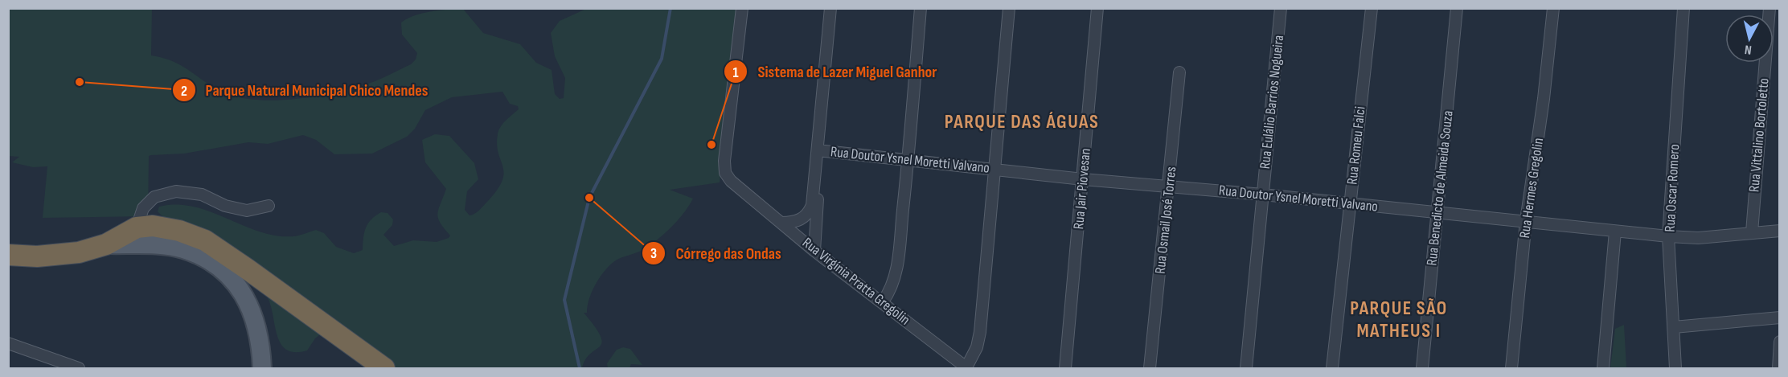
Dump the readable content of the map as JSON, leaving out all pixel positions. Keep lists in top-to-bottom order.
{
  "streets": {
    "street": [
      "Rua Eulálio Barrios Nogueira",
      "Rua Vittalino Bortoletto",
      "Rua Romeu Falci",
      "Rua Doutor Ysnel Moretti Valvano",
      "Rua Benedicto de Almeida Souza",
      "Rua Hermes Gregolin",
      "Rua Oscar Romero",
      "Rua Jair Piovesan",
      "Rua Osmail José Torres",
      "Rua Virgínia Pratta Gregolin"
    ]
  },
  "crossings": [
    ["Rua Eulálio Barrios Nogueira", "Rua Doutor Ysnel Moretti Valvano"],
    ["Rua Vittalino Bortoletto", "Rua Doutor Ysnel Moretti Valvano"],
    ["Rua Romeu Falci", "Rua Doutor Ysnel Moretti Valvano"],
    ["Rua Doutor Ysnel Moretti Valvano", "Rua Benedicto de Almeida Souza"],
    ["Rua Doutor Ysnel Moretti Valvano", "Rua Hermes Gregolin"],
    ["Rua Doutor Ysnel Moretti Valvano", "Rua Oscar Romero"],
    ["Rua Doutor Ysnel Moretti Valvano", "Rua Jair Piovesan"],
    ["Rua Doutor Ysnel Moretti Valvano", "Rua Osmail José Torres"]
  ],
  "districts": ["PARQUE DAS ÁGUAS", "PARQUE SÃO MATHEUS I"],
  "places": ["Parque Natural Municipal Chico Mendes", "Sistema de Lazer Miguel Ganhor", "Córrego das Ondas"],
  "north": "bottom"
}
